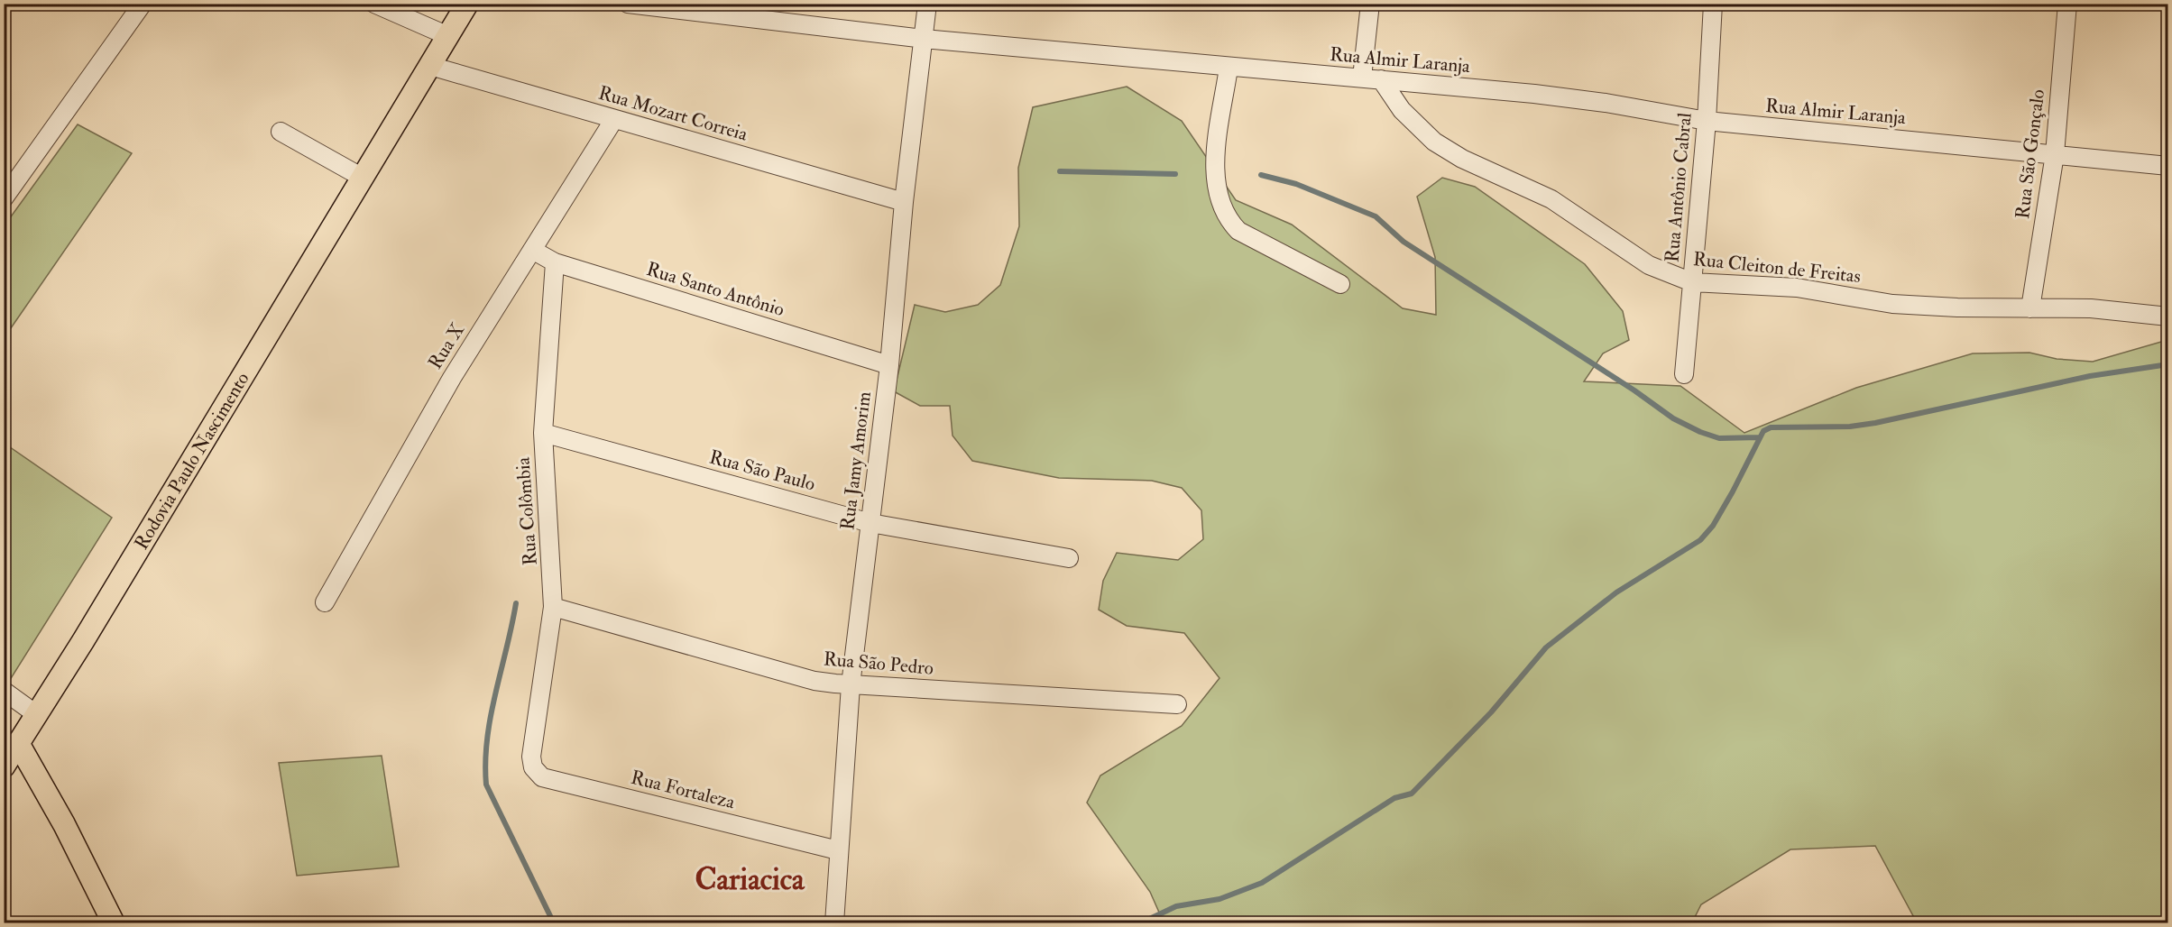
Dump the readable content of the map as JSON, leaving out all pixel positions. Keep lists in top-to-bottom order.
{
  "streets": {
    "main road": ["Rodovia Paulo Nascimento"],
    "street": [
      "Rua Almir Laranja",
      "Rua Mozart Correia",
      "Rua São Gonçalo",
      "Rua Antônio Cabral",
      "Rua Cleiton de Freitas",
      "Rua Santo Antônio",
      "Rua X",
      "Rua Jamy Amorim",
      "Rua São Paulo",
      "Rua Colômbia",
      "Rua São Pedro",
      "Rua Fortaleza"
    ]
  },
  "crossings": [
    ["Rua Almir Laranja", "Rua São Gonçalo"],
    ["Rua Almir Laranja", "Rua Antônio Cabral"],
    ["Rua Almir Laranja", "Rua Cleiton de Freitas"],
    ["Rua Almir Laranja", "Rua Jamy Amorim"],
    ["Rua Mozart Correia", "Rua X"],
    ["Rua Mozart Correia", "Rodovia Paulo Nascimento"],
    ["Rua Mozart Correia", "Rua Jamy Amorim"],
    ["Rua São Gonçalo", "Rua Cleiton de Freitas"],
    ["Rua Antônio Cabral", "Rua Cleiton de Freitas"],
    ["Rua Santo Antônio", "Rua X"],
    ["Rua Santo Antônio", "Rua Jamy Amorim"],
    ["Rua Santo Antônio", "Rua Colômbia"],
    ["Rua Jamy Amorim", "Rua São Paulo"],
    ["Rua Jamy Amorim", "Rua São Pedro"],
    ["Rua Jamy Amorim", "Rua Fortaleza"],
    ["Rua São Paulo", "Rua Colômbia"],
    ["Rua Colômbia", "Rua São Pedro"],
    ["Rua Colômbia", "Rua Fortaleza"]
  ],
  "districts": ["Cariacica"]
}
